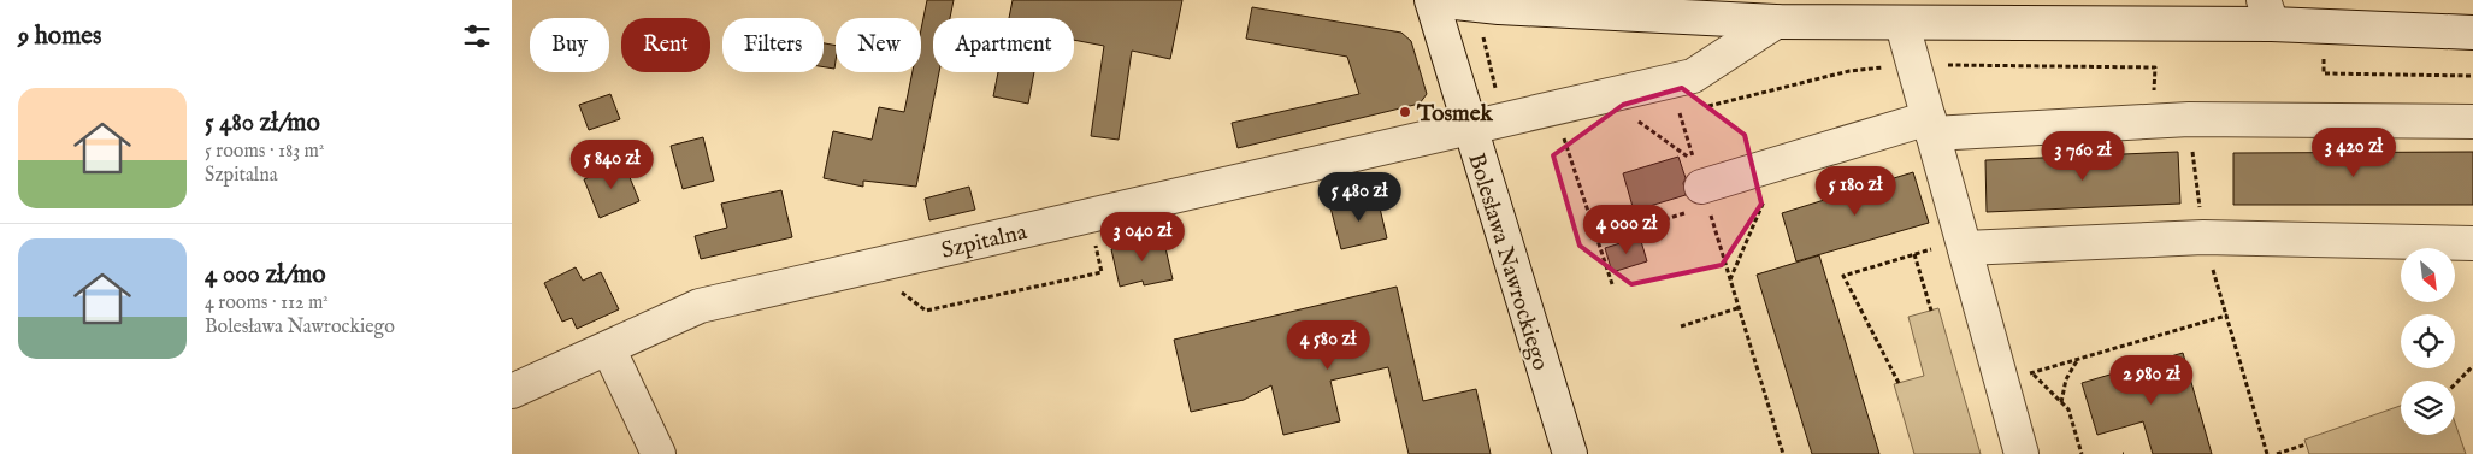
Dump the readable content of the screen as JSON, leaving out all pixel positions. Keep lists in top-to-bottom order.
{
  "streets": {
    "street": ["Szpitalna", "Bolesława Nawrockiego"]
  },
  "crossings": [
    ["Szpitalna", "Bolesława Nawrockiego"]
  ],
  "places": ["Tosmek"],
  "north": "bottom right",
  "page": {
    "heading": "9 homes",
    "chip": [
      "Buy",
      "Rent",
      "Filters",
      "New",
      "Apartment"
    ],
    "list": [
      {
        "name": "5 480 zł/mo",
        "note": "5 rooms · 183 m² · Szpitalna"
      },
      {
        "name": "4 000 zł/mo",
        "note": "4 rooms · 112 m² · Bolesława Nawrockiego"
      }
    ],
    "price": [
      "3 420 zł",
      "3 760 zł",
      "5 840 zł",
      "5 180 zł",
      "5 480 zł",
      "4 000 zł",
      "3 040 zł",
      "4 580 zł",
      "2 980 zł"
    ]
  }
}
